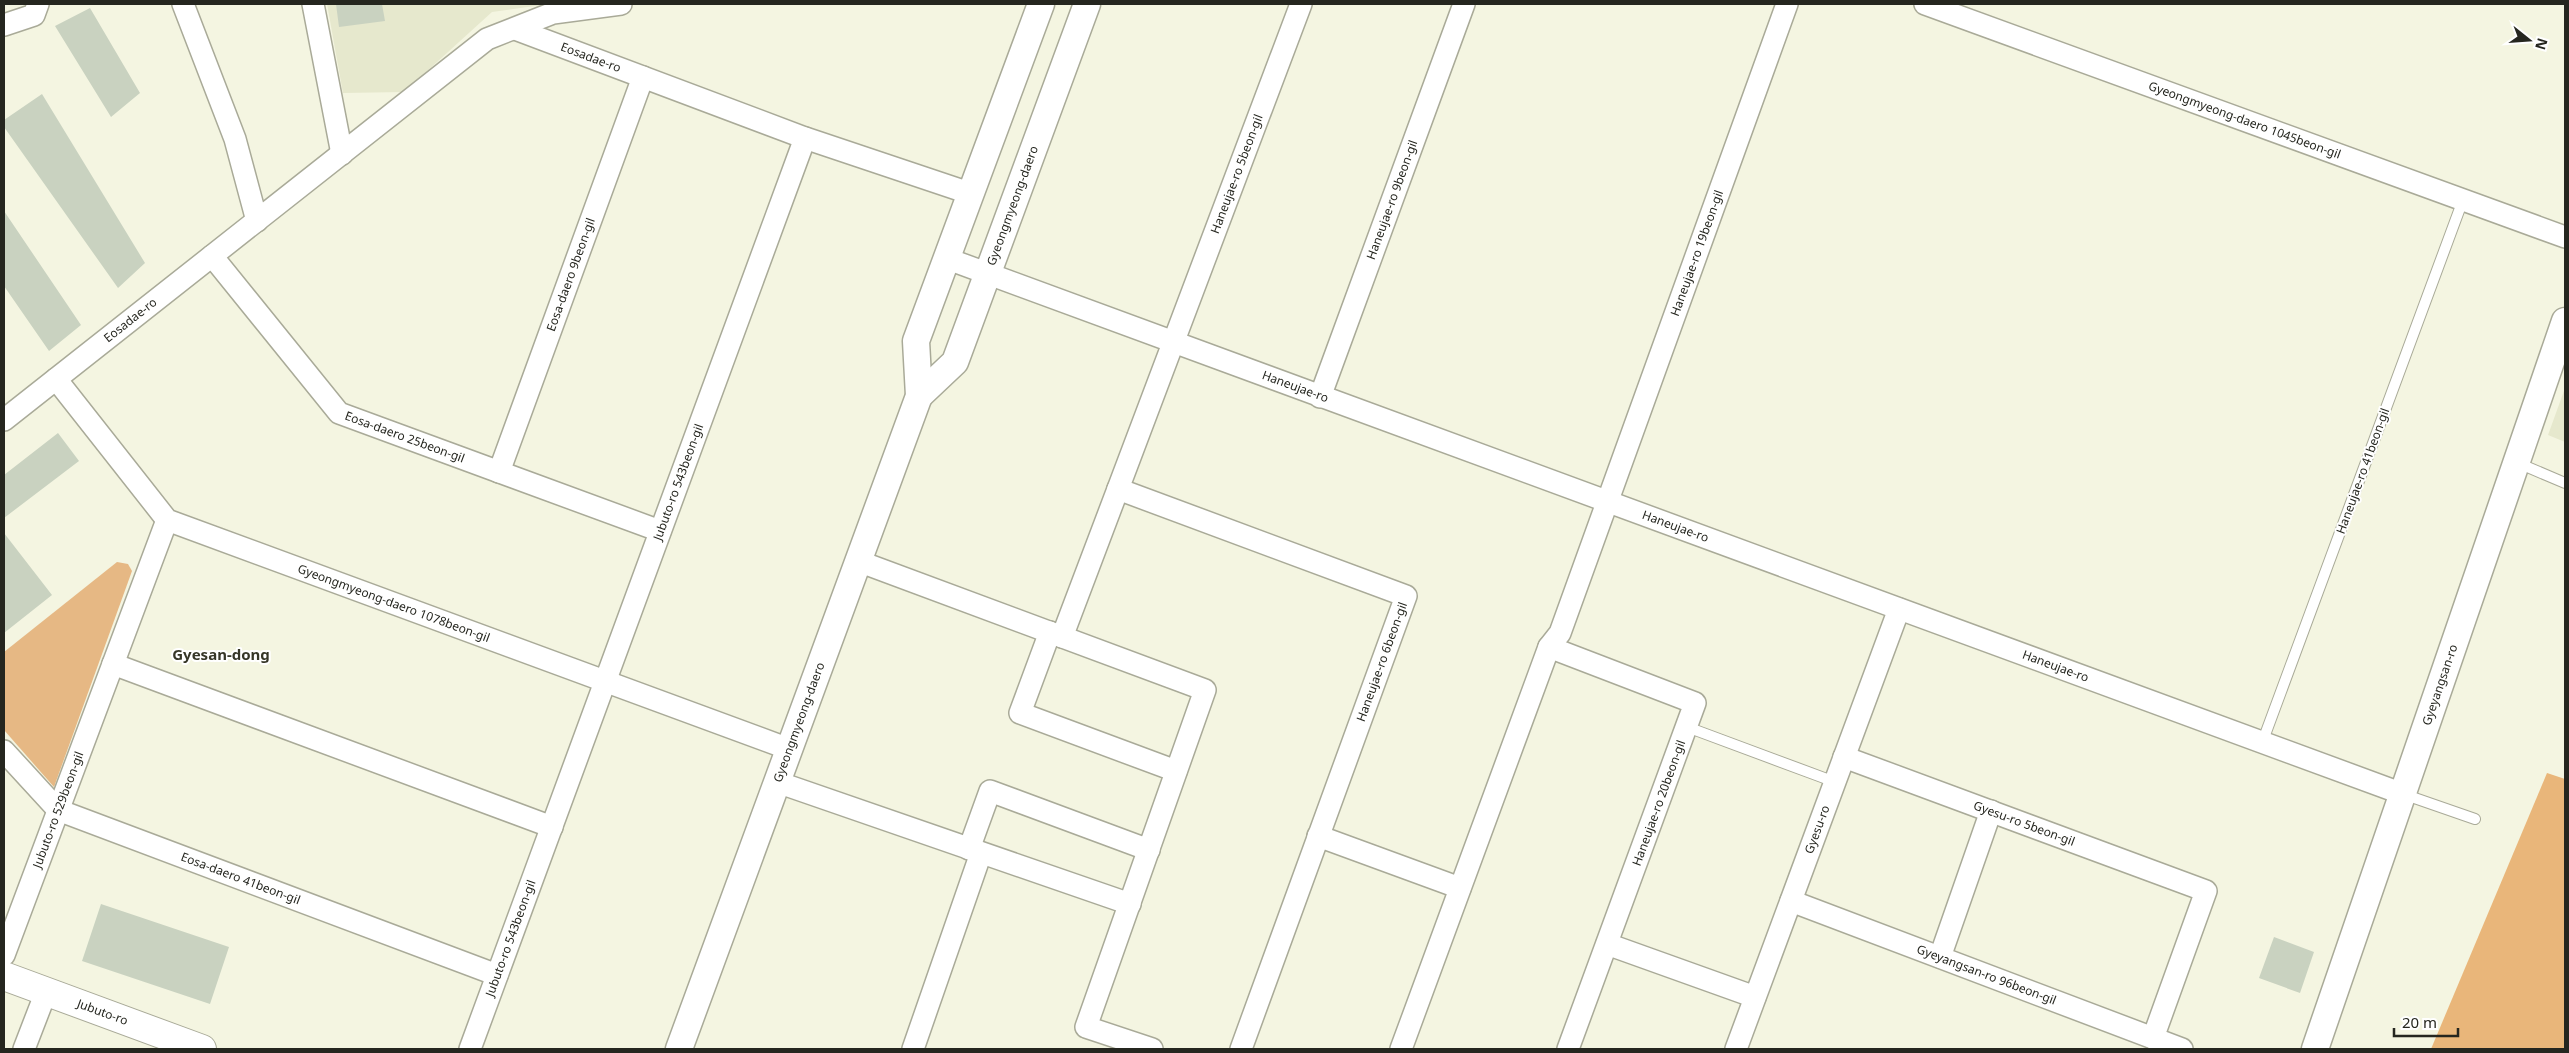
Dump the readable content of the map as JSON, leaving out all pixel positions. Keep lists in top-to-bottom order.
{
  "streets": {
    "main road": ["Jubuto-ro"],
    "street": [
      "Eosadae-ro",
      "Gyeongmyeong-daero 1045beon-gil",
      "Haneujae-ro 5beon-gil",
      "Haneujae-ro 9beon-gil",
      "Gyeongmyeong-daero",
      "Haneujae-ro 19beon-gil",
      "Eosa-daero 9beon-gil",
      "Haneujae-ro",
      "Eosa-daero 25beon-gil",
      "Jubuto-ro 543beon-gil",
      "Gyeongmyeong-daero 1078beon-gil",
      "Haneujae-ro 6beon-gil",
      "Gyeyangsan-ro",
      "Haneujae-ro 20beon-gil",
      "Jubuto-ro 529beon-gil",
      "Gyesu-ro 5beon-gil",
      "Gyesu-ro",
      "Eosa-daero 41beon-gil",
      "Gyeyangsan-ro 96beon-gil"
    ],
    "lane": ["Haneujae-ro 41beon-gil"]
  },
  "crossings": [
    ["Eosadae-ro", "Gyeongmyeong-daero"],
    ["Eosadae-ro", "Eosa-daero 9beon-gil"],
    ["Eosadae-ro", "Eosa-daero 25beon-gil"],
    ["Eosadae-ro", "Jubuto-ro 543beon-gil"],
    ["Gyeongmyeong-daero 1045beon-gil", "Haneujae-ro 41beon-gil"],
    ["Haneujae-ro 5beon-gil", "Haneujae-ro"],
    ["Haneujae-ro 9beon-gil", "Haneujae-ro"],
    ["Gyeongmyeong-daero", "Haneujae-ro"],
    ["Gyeongmyeong-daero", "Gyeongmyeong-daero 1078beon-gil"],
    ["Haneujae-ro 19beon-gil", "Haneujae-ro"],
    ["Eosa-daero 9beon-gil", "Eosa-daero 25beon-gil"],
    ["Haneujae-ro", "Haneujae-ro 41beon-gil"],
    ["Haneujae-ro", "Gyeyangsan-ro"],
    ["Haneujae-ro", "Gyesu-ro"],
    ["Eosa-daero 25beon-gil", "Jubuto-ro 543beon-gil"],
    ["Jubuto-ro 543beon-gil", "Gyeongmyeong-daero 1078beon-gil"],
    ["Jubuto-ro 543beon-gil", "Eosa-daero 41beon-gil"],
    ["Gyeongmyeong-daero 1078beon-gil", "Jubuto-ro 529beon-gil"],
    ["Jubuto-ro 529beon-gil", "Eosa-daero 41beon-gil"],
    ["Gyesu-ro 5beon-gil", "Gyesu-ro"],
    ["Gyesu-ro 5beon-gil", "Gyeyangsan-ro 96beon-gil"],
    ["Gyesu-ro", "Gyeyangsan-ro 96beon-gil"]
  ],
  "districts": ["Gyesan-dong"],
  "scale_bar": "20 m",
  "north": "right"
}
